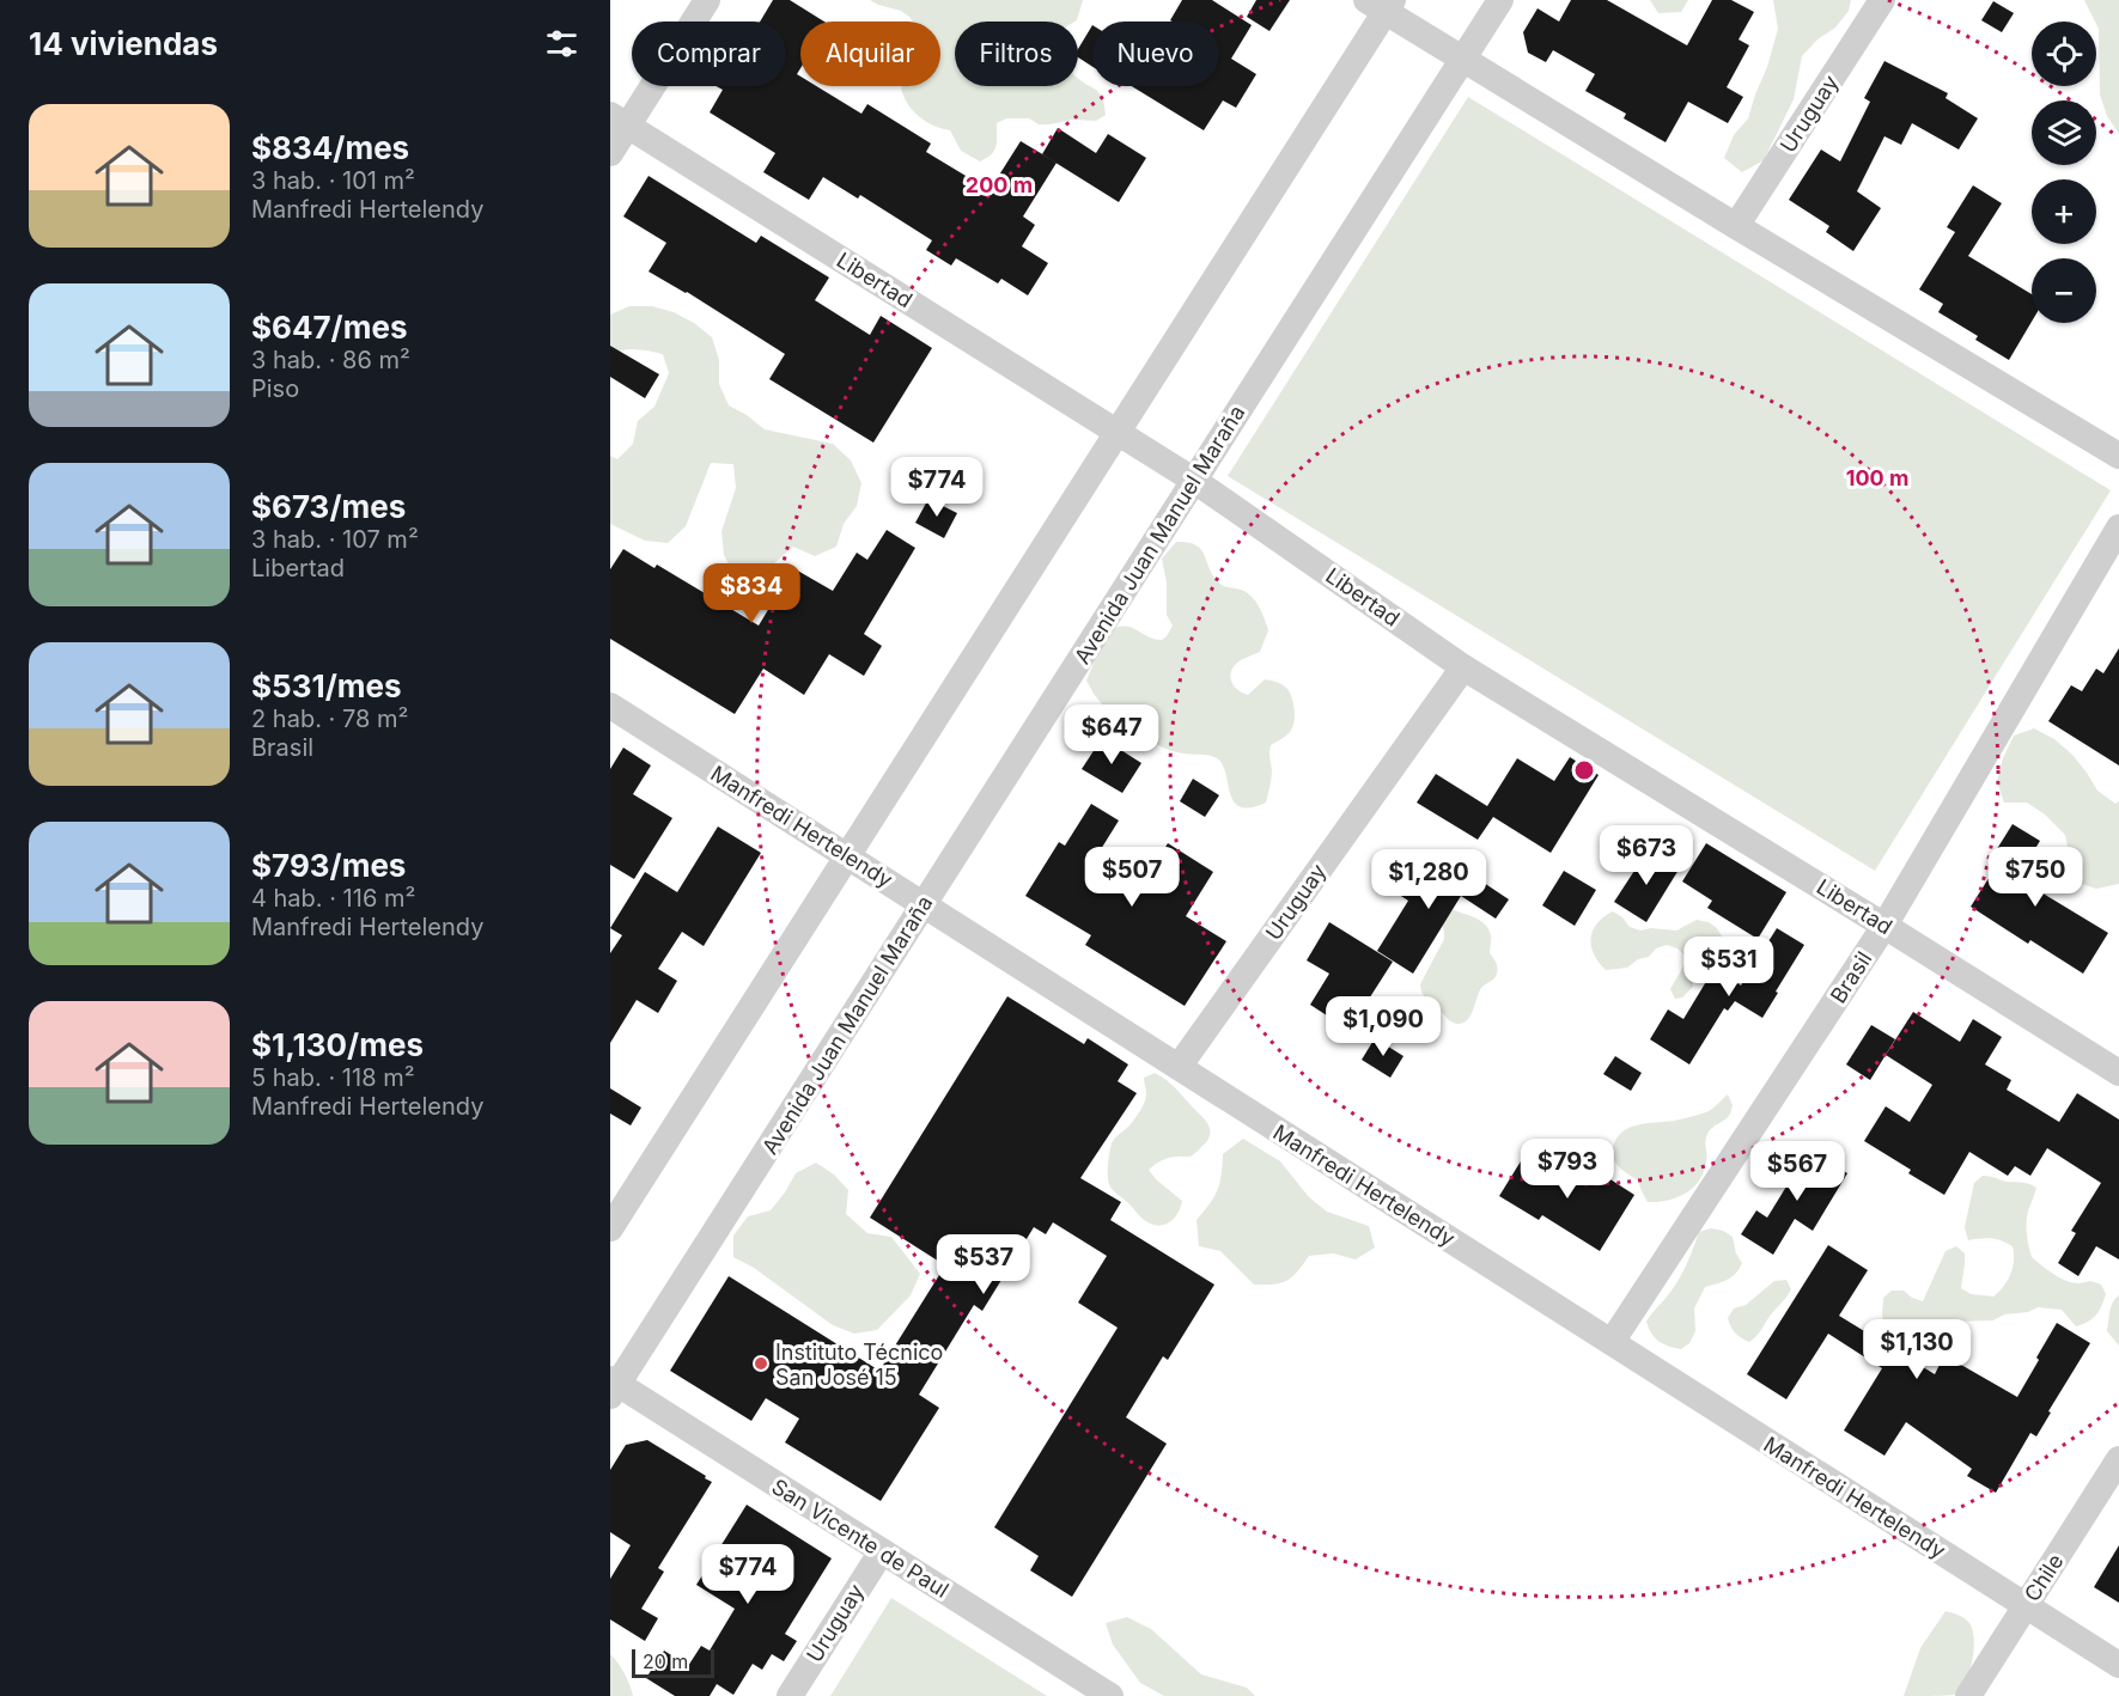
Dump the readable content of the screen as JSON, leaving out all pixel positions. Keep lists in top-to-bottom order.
{
  "streets": {
    "street": [
      "Uruguay",
      "Libertad",
      "Avenida Juan Manuel Maraña",
      "Manfredi Hertelendy",
      "Brasil",
      "San Vicente de Paul",
      "Chile"
    ]
  },
  "crossings": [
    ["Uruguay", "Libertad"],
    ["Uruguay", "Manfredi Hertelendy"],
    ["Uruguay", "San Vicente de Paul"],
    ["Libertad", "Avenida Juan Manuel Maraña"],
    ["Libertad", "Brasil"],
    ["Avenida Juan Manuel Maraña", "Manfredi Hertelendy"],
    ["Avenida Juan Manuel Maraña", "San Vicente de Paul"],
    ["Manfredi Hertelendy", "Brasil"],
    ["Manfredi Hertelendy", "Chile"]
  ],
  "places": ["Instituto Técnico San José 15"],
  "scale_bar": "20 m",
  "page": {
    "heading": "14 viviendas",
    "map_buttons": ["+", "−"],
    "chip": [
      "Comprar",
      "Alquilar",
      "Filtros",
      "Nuevo"
    ],
    "list": [
      {
        "name": "$834/mes",
        "note": "3 hab. · 101 m² · Manfredi Hertelendy"
      },
      {
        "name": "$647/mes",
        "note": "3 hab. · 86 m² · Piso"
      },
      {
        "name": "$673/mes",
        "note": "3 hab. · 107 m² · Libertad"
      },
      {
        "name": "$531/mes",
        "note": "2 hab. · 78 m² · Brasil"
      },
      {
        "name": "$793/mes",
        "note": "4 hab. · 116 m² · Manfredi Hertelendy"
      },
      {
        "name": "$1,130/mes",
        "note": "5 hab. · 118 m² · Manfredi Hertelendy"
      }
    ],
    "price": [
      "$774",
      "$834",
      "$647",
      "$673",
      "$507",
      "$750",
      "$1,280",
      "$531",
      "$1,090",
      "$793",
      "$567",
      "$537",
      "$1,130",
      "$774"
    ],
    "scale": "20 m"
  },
  "rings": ["200 m", "100 m"]
}
